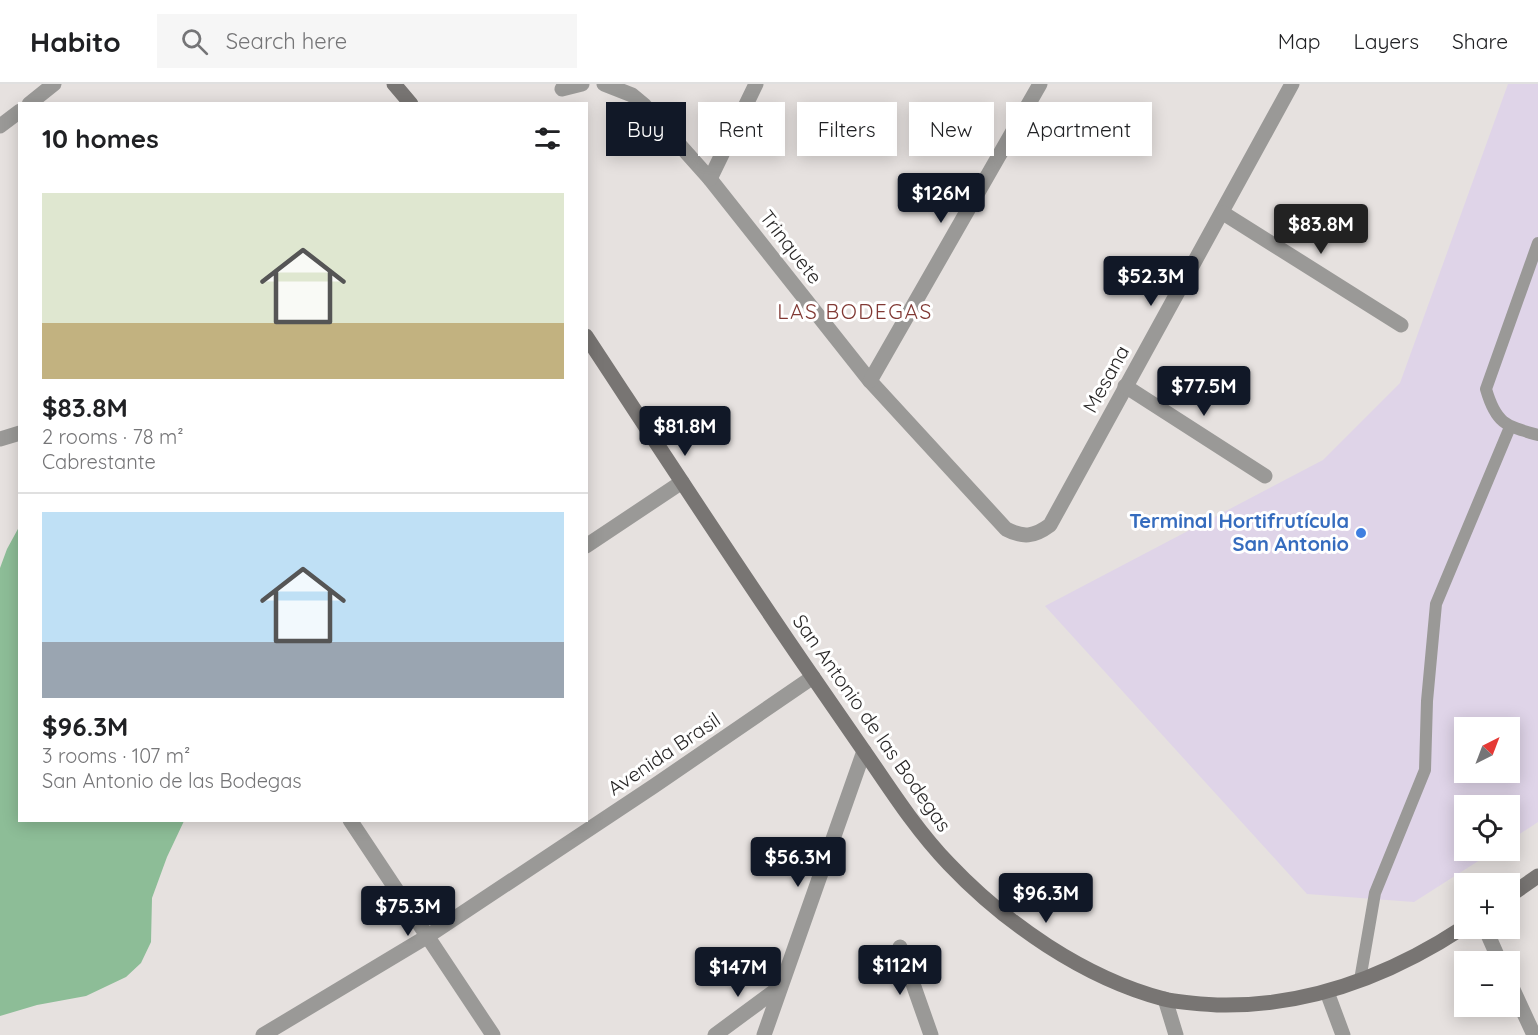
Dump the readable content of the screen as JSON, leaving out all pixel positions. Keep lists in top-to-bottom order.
{
  "streets": {
    "street": [
      "Trinquete",
      "Mesana",
      "San Antonio de las Bodegas",
      "Avenida Brasil"
    ]
  },
  "crossings": [
    ["Trinquete", "Mesana"],
    ["San Antonio de las Bodegas", "Avenida Brasil"]
  ],
  "districts": ["LAS BODEGAS"],
  "places": ["Terminal Hortifrutícula San Antonio"],
  "north": "top right",
  "page": {
    "header": "Habito",
    "search": "Search here",
    "nav": ["Map", "Layers", "Share"],
    "chip": [
      "Buy",
      "Rent",
      "Filters",
      "New",
      "Apartment"
    ],
    "heading": "10 homes",
    "price": [
      "$126M",
      "$83.8M",
      "$52.3M",
      "$77.5M",
      "$81.8M",
      "$56.3M",
      "$96.3M",
      "$75.3M",
      "$112M",
      "$147M"
    ],
    "list": [
      {
        "name": "$83.8M",
        "note": "2 rooms · 78 m² · Cabrestante"
      },
      {
        "name": "$96.3M",
        "note": "3 rooms · 107 m² · San Antonio de las Bodegas"
      }
    ],
    "map_buttons": ["+", "−"]
  }
}
